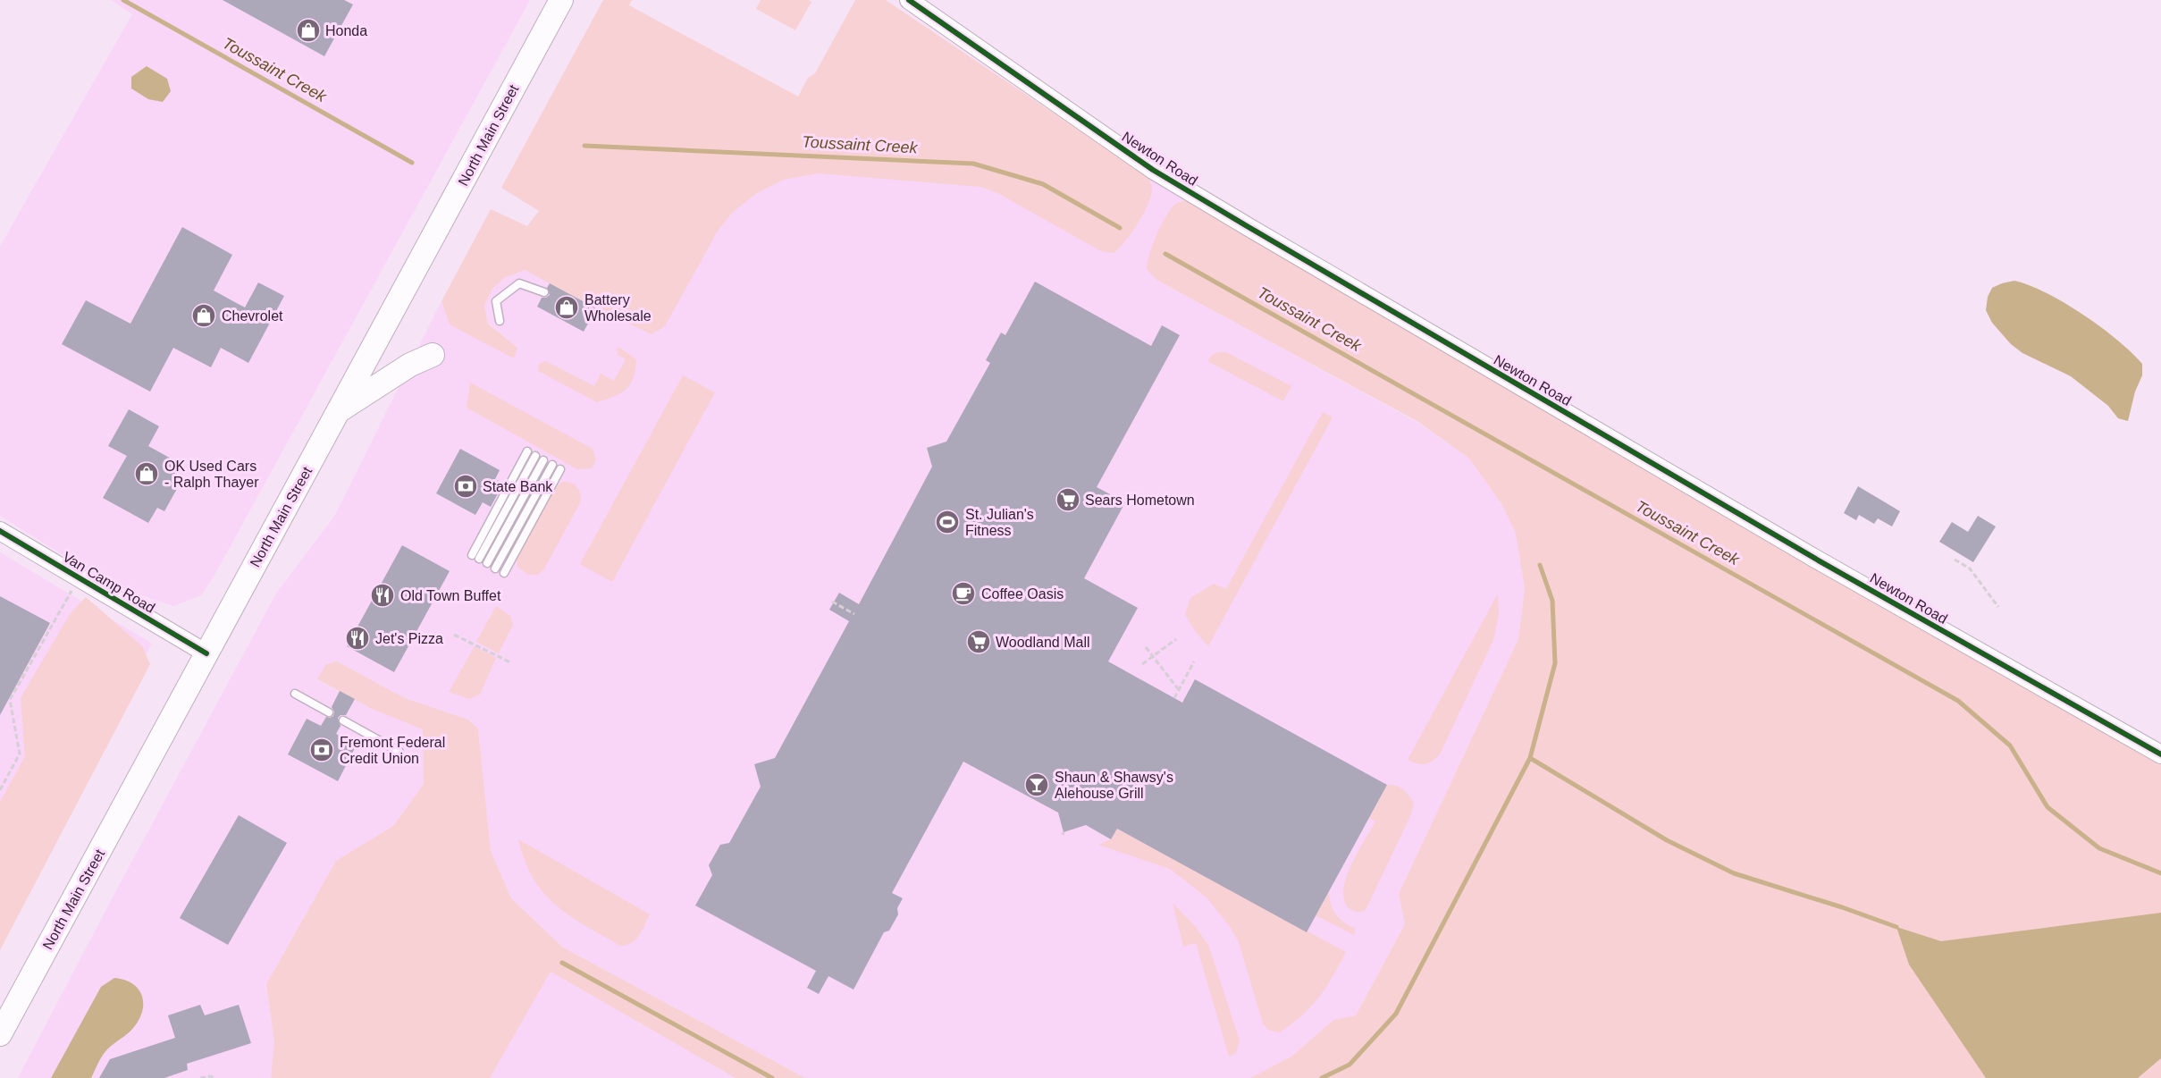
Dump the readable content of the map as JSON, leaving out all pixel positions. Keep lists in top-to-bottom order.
{
  "streets": {
    "main road": ["North Main Street"],
    "street": ["Newton Road", "Van Camp Road"]
  },
  "crossings": [
    ["North Main Street", "Van Camp Road"]
  ],
  "water": ["Toussaint Creek"],
  "places": {
    "shop": [
      "Honda",
      "Battery Wholesale",
      "Chevrolet",
      "OK Used Cars - Ralph Thayer"
    ],
    "bank": ["State Bank", "Fremont Federal Credit Union"],
    "supermarket": ["Sears Hometown", "Woodland Mall"],
    "sports": ["St. Julian's Fitness"],
    "cafe": ["Coffee Oasis"],
    "restaurant": ["Old Town Buffet", "Jet's Pizza"],
    "bar": ["Shaun & Shawsy's Alehouse Grill"]
  }
}
